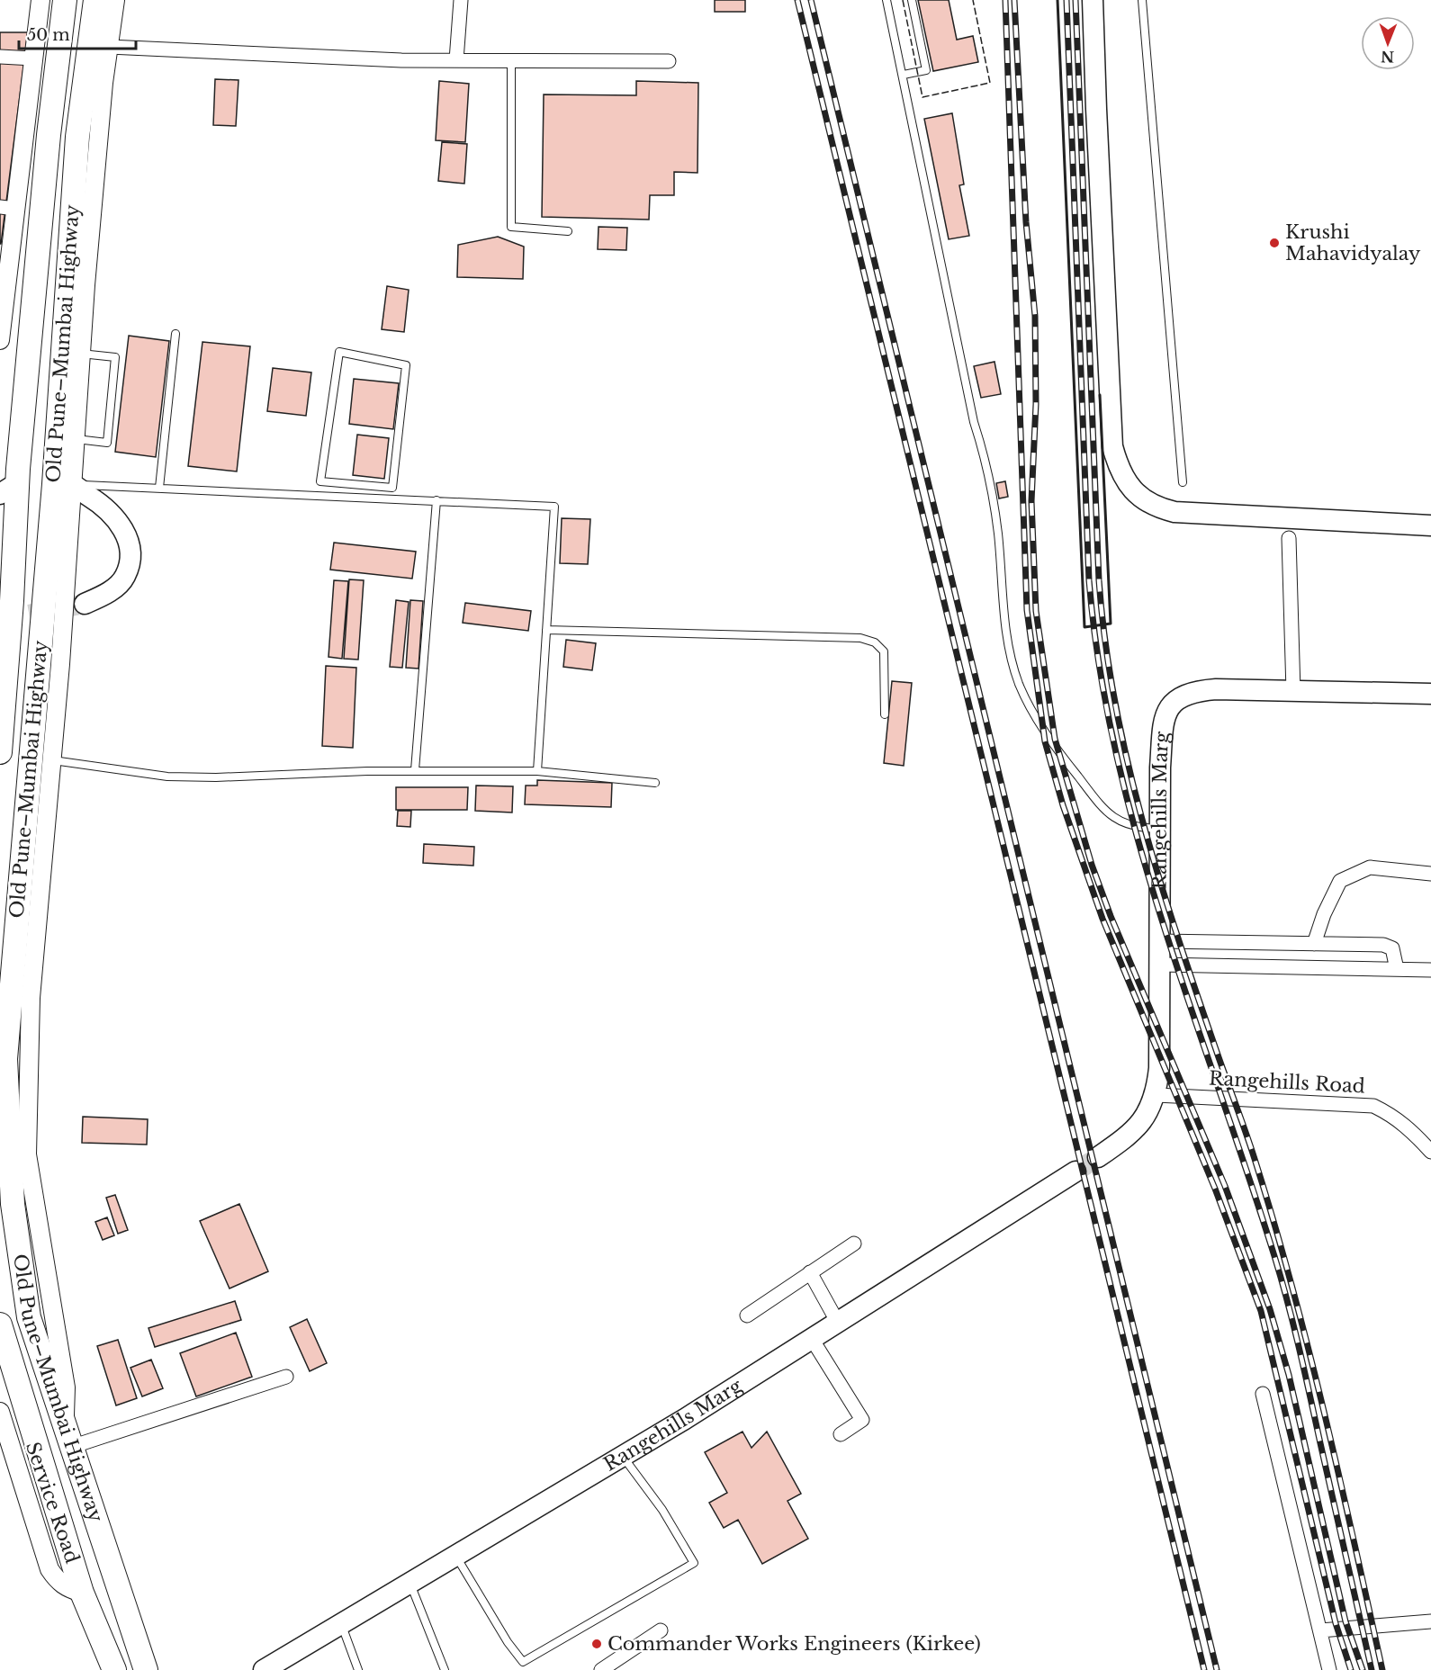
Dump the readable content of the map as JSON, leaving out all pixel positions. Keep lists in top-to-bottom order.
{
  "streets": {
    "highway": ["Old Pune–Mumbai Highway"],
    "main road": ["Rangehills Marg"],
    "street": ["Rangehills Road", "Service Road"]
  },
  "crossings": [
    ["Old Pune–Mumbai Highway", "Service Road"],
    ["Rangehills Marg", "Rangehills Road"]
  ],
  "places": ["Krushi Mahavidyalay", "Commander Works Engineers (Kirkee)"],
  "scale_bar": "50 m",
  "north": "bottom"
}
